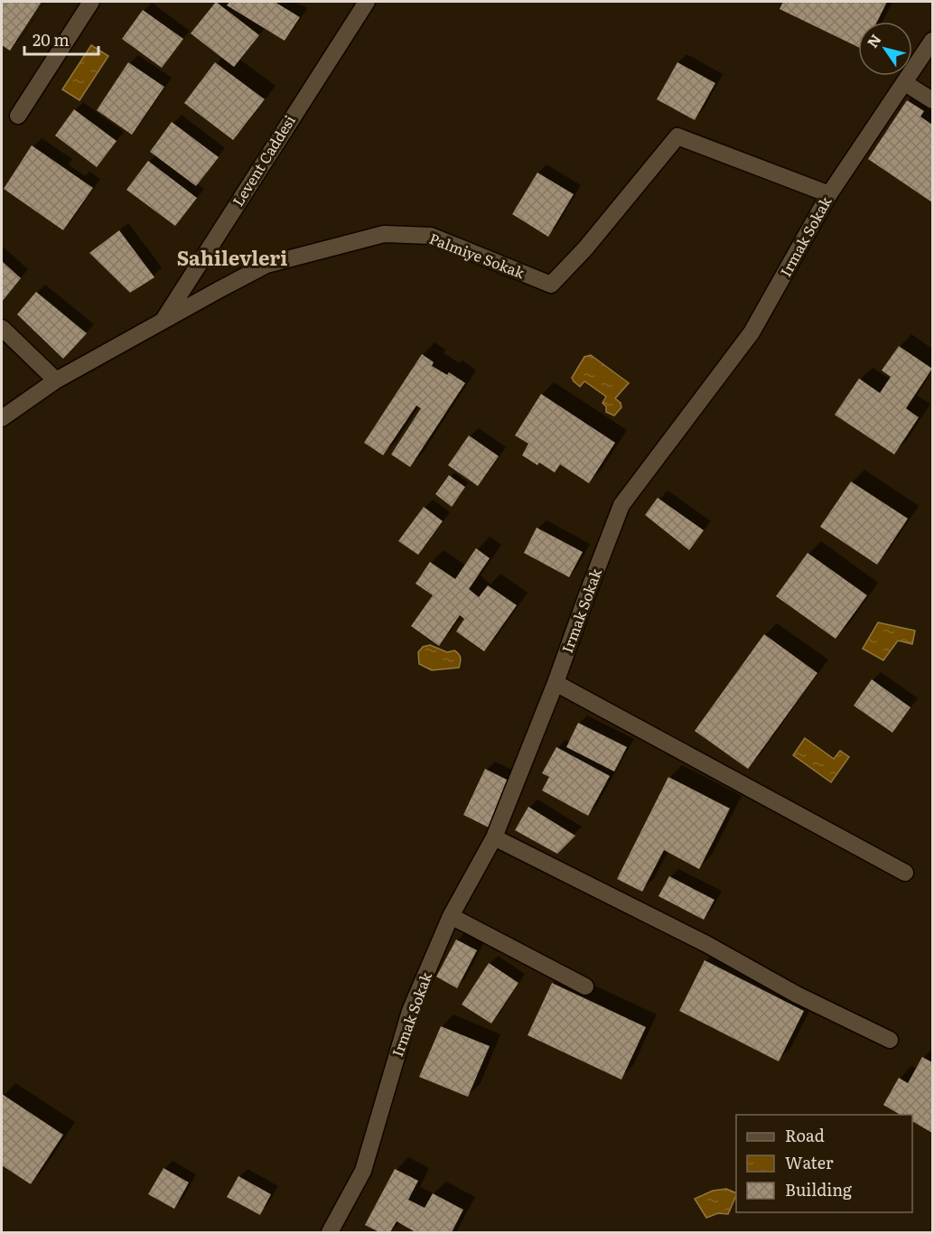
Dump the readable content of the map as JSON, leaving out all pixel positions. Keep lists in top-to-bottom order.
{
  "streets": {
    "street": ["Levent Caddesi", "Irmak Sokak", "Palmiye Sokak"]
  },
  "crossings": [
    ["Levent Caddesi", "Palmiye Sokak"],
    ["Irmak Sokak", "Palmiye Sokak"]
  ],
  "districts": ["Sahilevleri"],
  "legend": ["Road", "Water", "Building"],
  "scale_bar": "20 m",
  "north": "top left"
}
